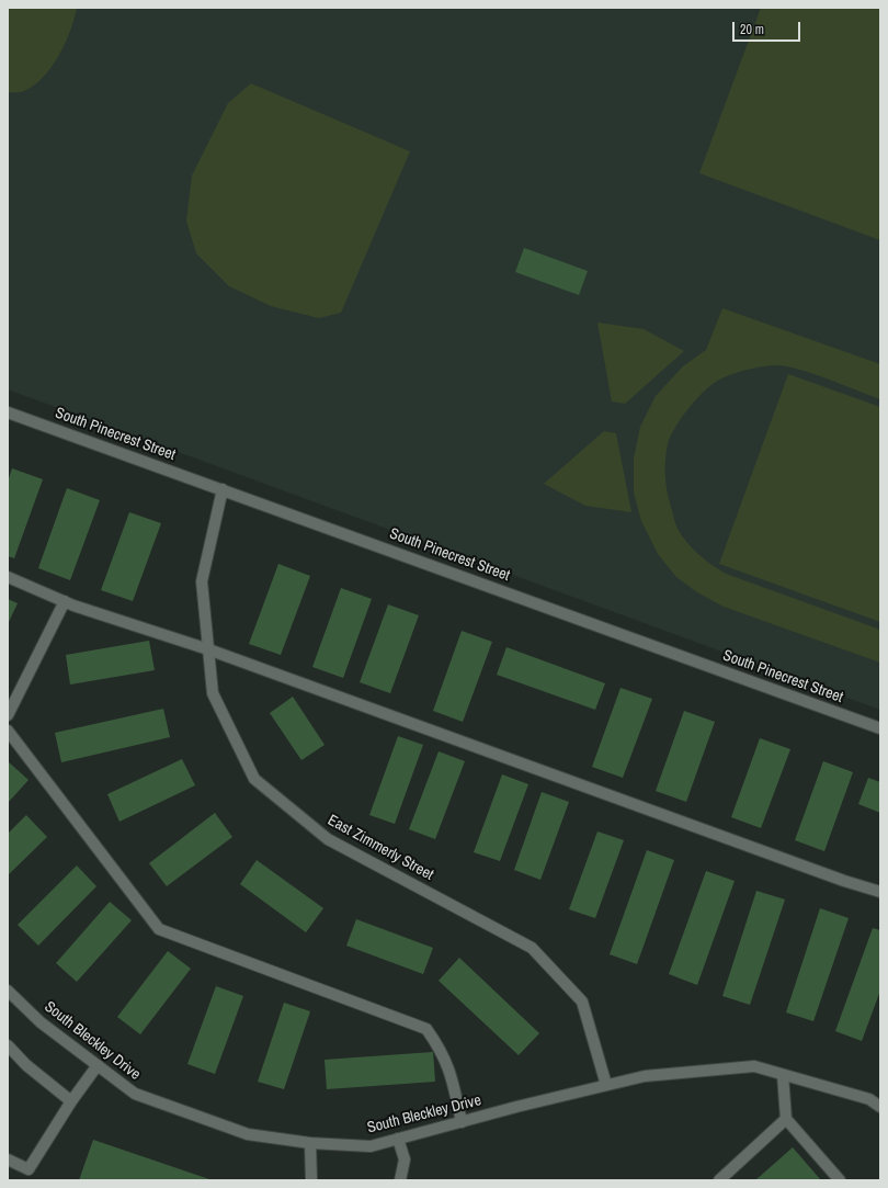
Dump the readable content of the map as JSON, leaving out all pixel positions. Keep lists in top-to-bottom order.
{
  "streets": {
    "street": ["South Pinecrest Street", "East Zimmerly Street", "South Bleckley Drive"]
  },
  "crossings": [
    ["South Pinecrest Street", "East Zimmerly Street"],
    ["East Zimmerly Street", "South Bleckley Drive"]
  ],
  "scale_bar": "20 m"
}
